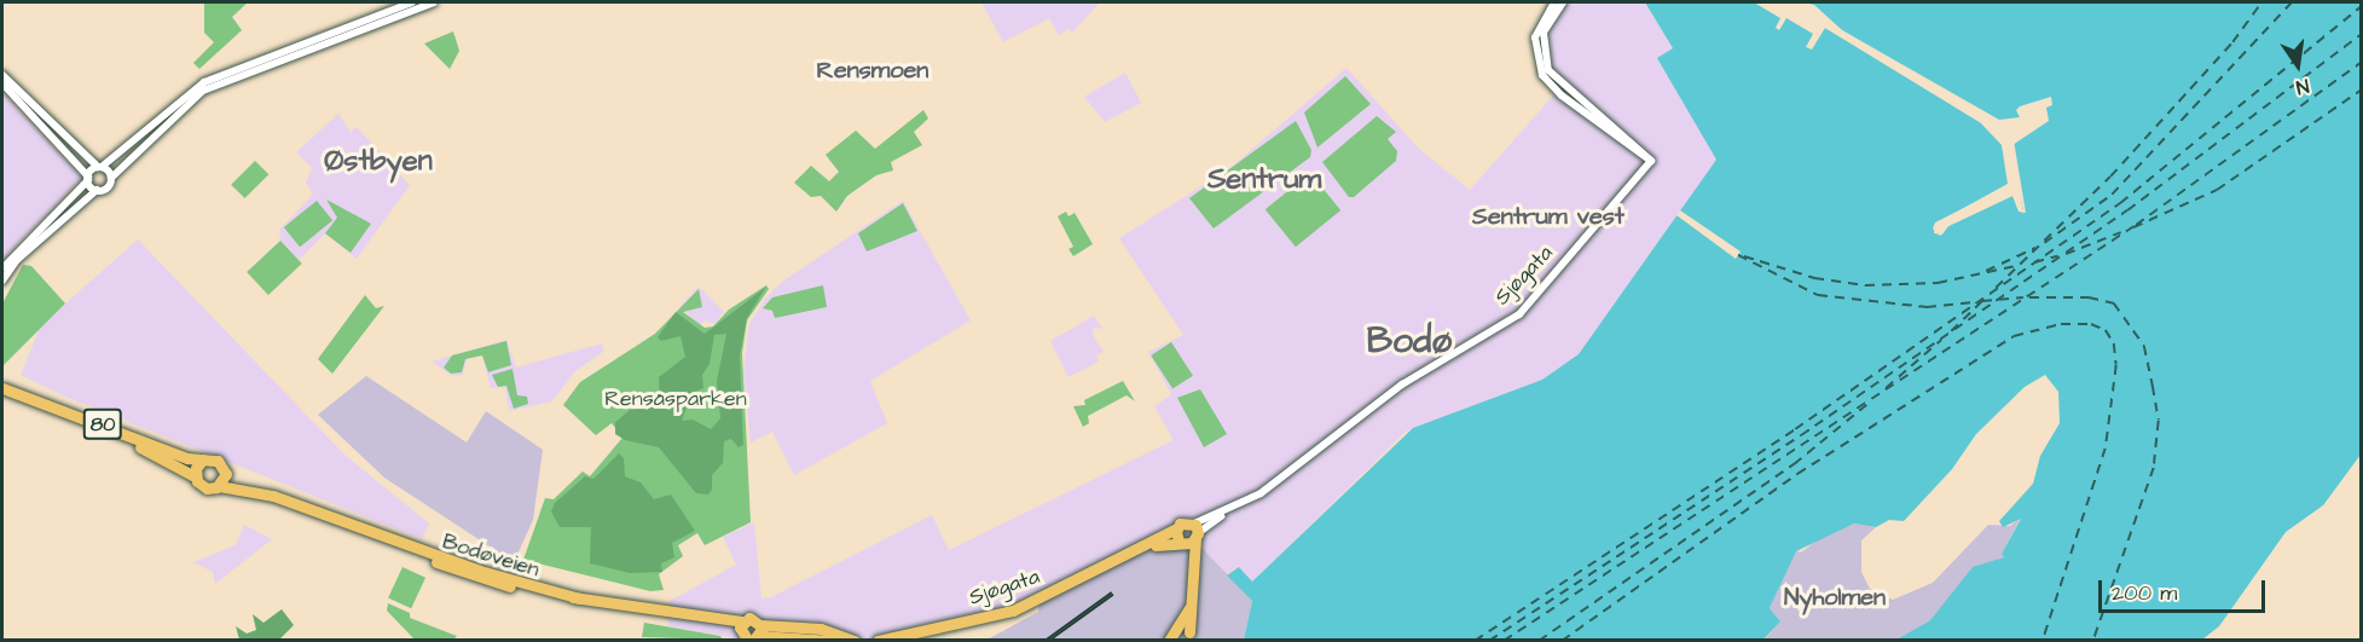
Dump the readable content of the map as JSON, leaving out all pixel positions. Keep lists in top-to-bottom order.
{
  "streets": {
    "highway": ["Sjøgata", "80", "Bodøveien"]
  },
  "crossings": [
    ["80", "Bodøveien"]
  ],
  "districts": [
    "Rensmoen",
    "Østbyen",
    "Sentrum",
    "Sentrum vest",
    "Bodø",
    "Nyholmen"
  ],
  "parks": ["Rensåsparken"],
  "scale_bar": "200 m",
  "north": "bottom"
}
